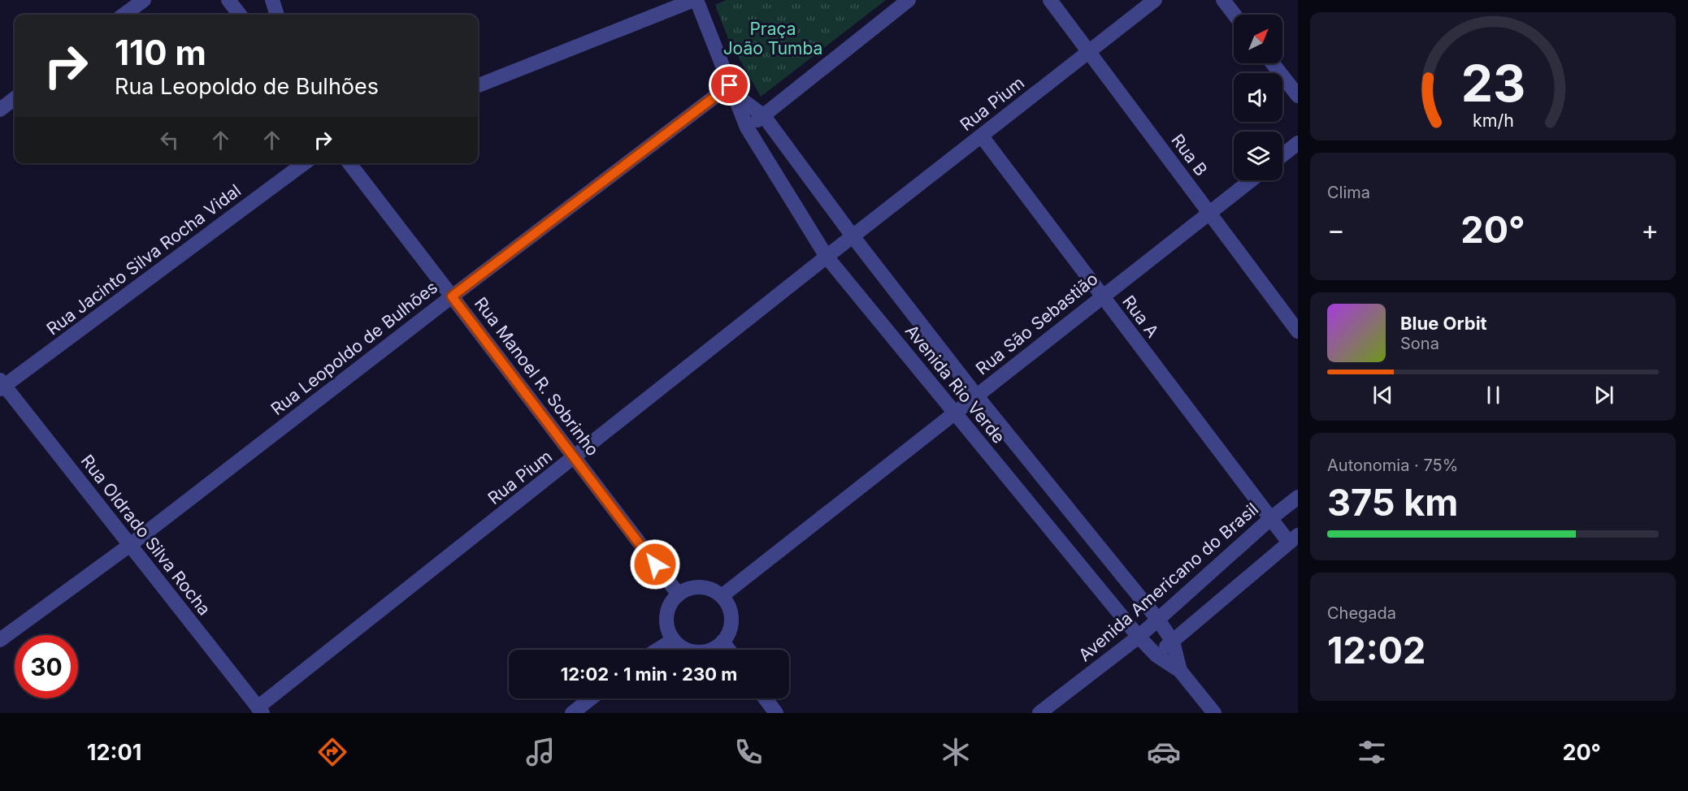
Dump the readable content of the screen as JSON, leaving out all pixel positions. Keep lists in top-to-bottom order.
{
  "streets": {
    "street": [
      "Rua Pium",
      "Rua B",
      "Rua Jacinto Silva Rocha Vidal",
      "Rua A",
      "Rua São Sebastião",
      "Rua Leopoldo de Bulhões",
      "Rua Manoel R. Sobrinho",
      "Avenida Rio Verde",
      "Rua Oldrado Silva Rocha",
      "Avenida Americano do Brasil"
    ]
  },
  "crossings": [
    ["Rua Pium", "Rua B"],
    ["Rua Pium", "Rua A"],
    ["Rua Pium", "Rua Manoel R. Sobrinho"],
    ["Rua Pium", "Avenida Rio Verde"],
    ["Rua Pium", "Rua Oldrado Silva Rocha"],
    ["Rua B", "Rua São Sebastião"],
    ["Rua Jacinto Silva Rocha Vidal", "Rua Oldrado Silva Rocha"],
    ["Rua A", "Rua São Sebastião"],
    ["Rua A", "Avenida Americano do Brasil"],
    ["Rua São Sebastião", "Rua Manoel R. Sobrinho"],
    ["Rua São Sebastião", "Avenida Rio Verde"],
    ["Rua Leopoldo de Bulhões", "Rua Manoel R. Sobrinho"],
    ["Rua Leopoldo de Bulhões", "Avenida Rio Verde"],
    ["Rua Leopoldo de Bulhões", "Rua Oldrado Silva Rocha"],
    ["Avenida Rio Verde", "Avenida Americano do Brasil"]
  ],
  "parks": ["Praça João Tumba"],
  "north": "top right",
  "page": {
    "turn": ["110 m", "Rua Leopoldo de Bulhões"],
    "tile": [
      "Clima",
      ["Autonomia · 75%", "375 km"],
      ["Chegada", "12:02"]
    ],
    "heat": ["−", "20°", "+"],
    "song": ["Blue Orbit", "Sona"],
    "limit": "30",
    "trip": "12:02 · 1 min · 230 m",
    "tabs": ["12:01", "20°"],
    "gauge": ["23", "km/h"]
  }
}
